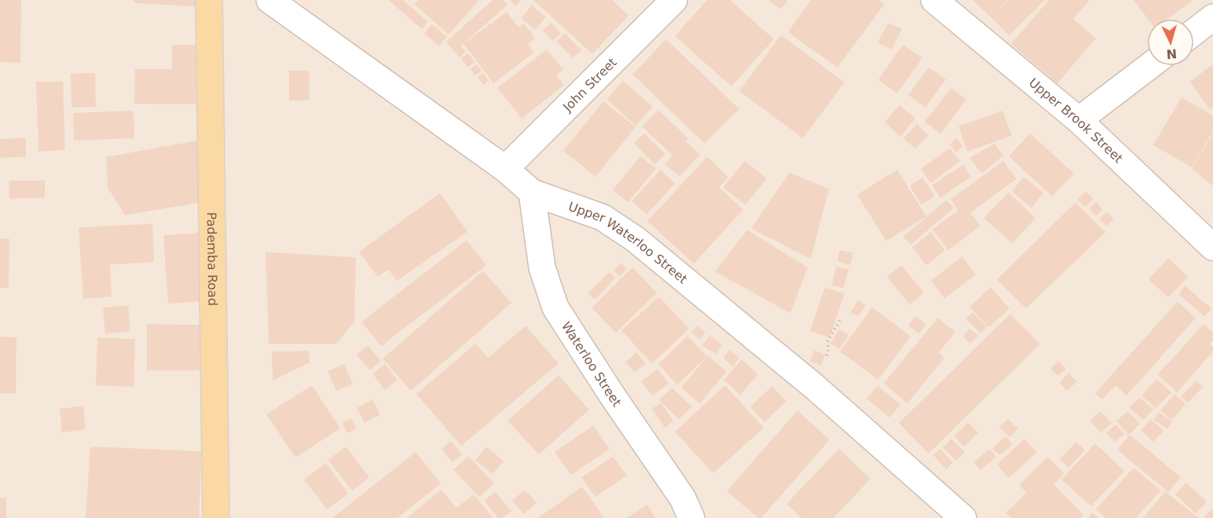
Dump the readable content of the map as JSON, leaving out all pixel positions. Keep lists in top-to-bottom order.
{
  "streets": {
    "main road": ["Pademba Road"],
    "street": [
      "John Street",
      "Upper Brook Street",
      "Upper Waterloo Street",
      "Waterloo Street"
    ]
  },
  "crossings": [
    ["John Street", "Upper Waterloo Street"],
    ["Upper Waterloo Street", "Waterloo Street"]
  ],
  "north": "bottom"
}
